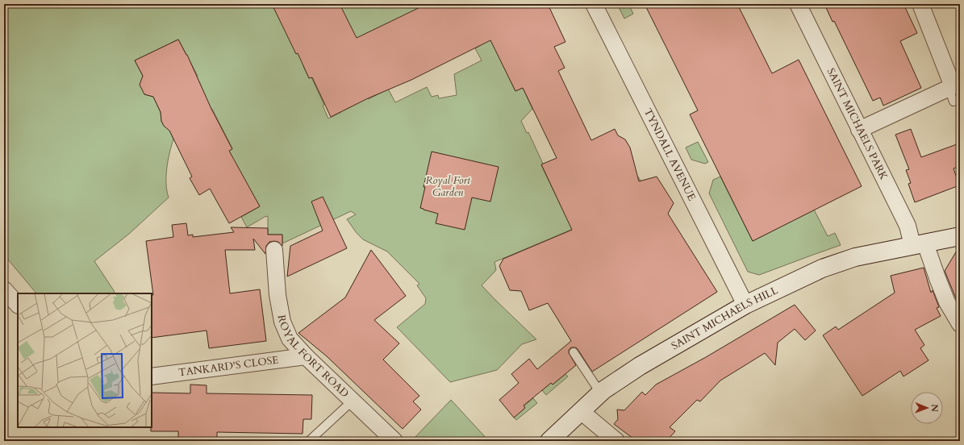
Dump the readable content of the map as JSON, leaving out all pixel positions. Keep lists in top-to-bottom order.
{
  "streets": {
    "street": [
      "SAINT MICHAELS PARK",
      "TYNDALL AVENUE",
      "SAINT MICHAELS HILL",
      "ROYAL FORT ROAD",
      "TANKARD'S CLOSE"
    ]
  },
  "crossings": [
    ["SAINT MICHAELS PARK", "SAINT MICHAELS HILL"],
    ["TYNDALL AVENUE", "SAINT MICHAELS HILL"],
    ["ROYAL FORT ROAD", "TANKARD'S CLOSE"]
  ],
  "parks": ["Royal Fort Garden"],
  "north": "right"
}
